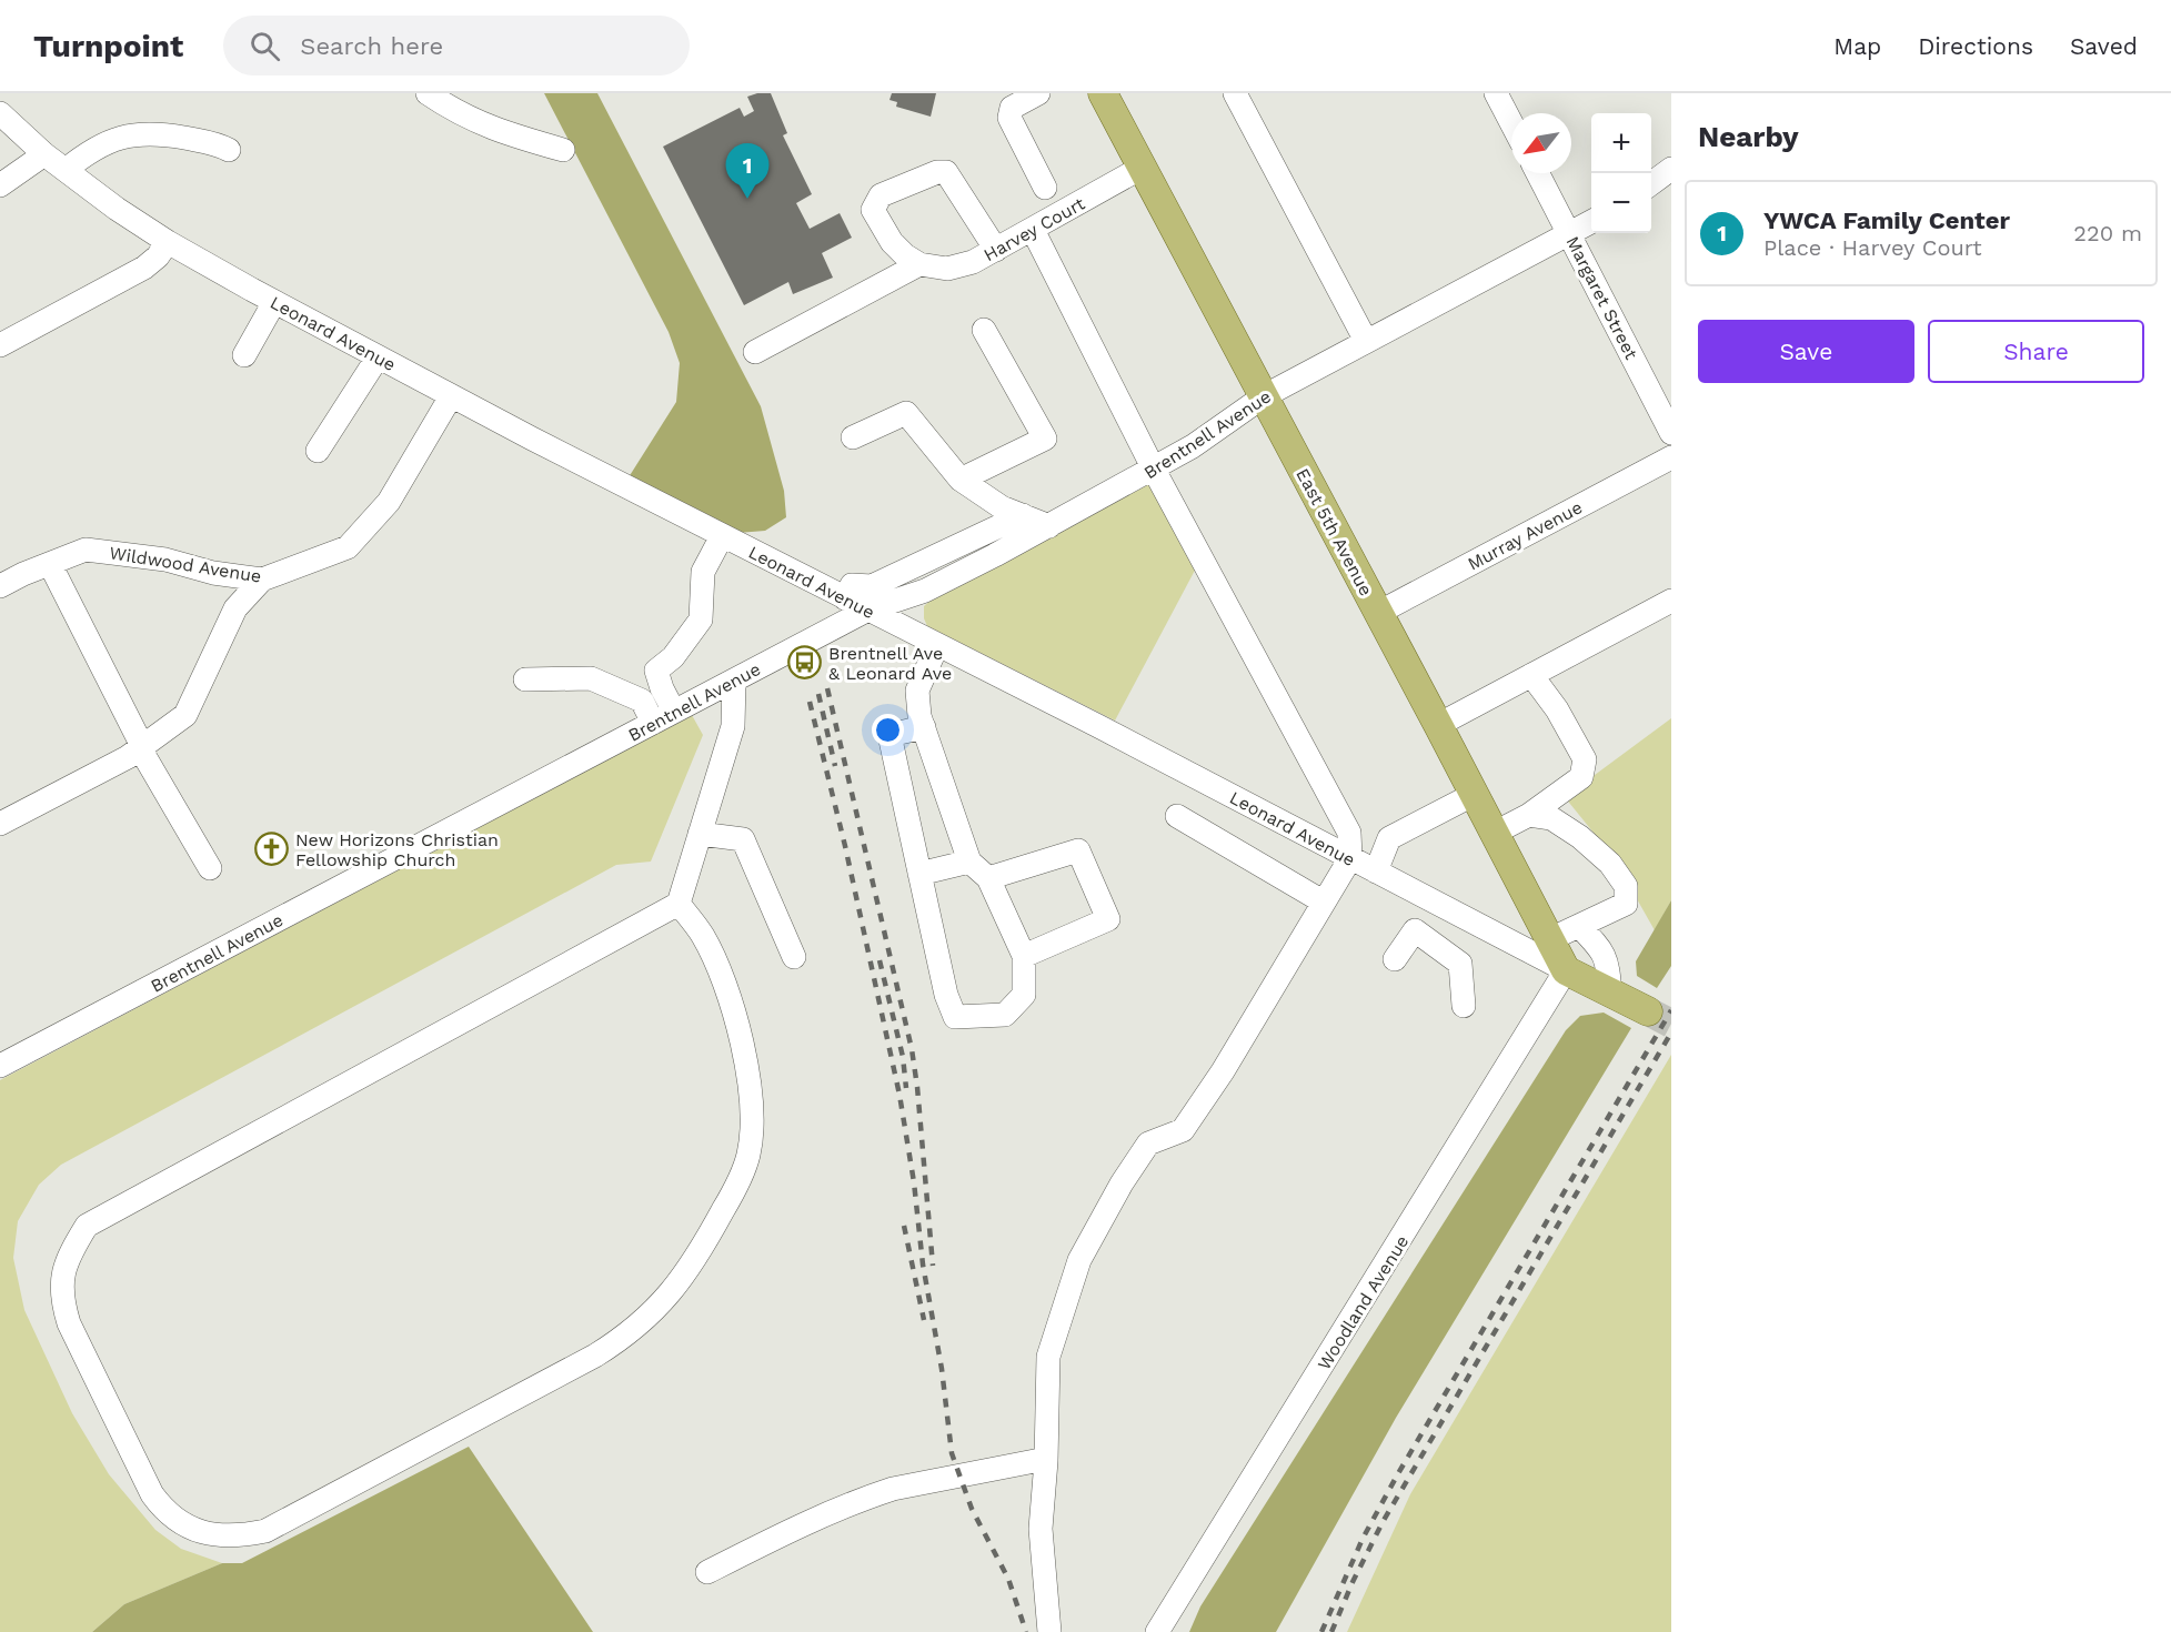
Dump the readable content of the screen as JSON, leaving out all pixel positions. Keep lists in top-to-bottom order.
{
  "streets": {
    "main road": ["Leonard Avenue", "East 5th Avenue"],
    "street": [
      "Harvey Court",
      "Margaret Street",
      "Brentnell Avenue",
      "Murray Avenue",
      "Wildwood Avenue",
      "Woodland Avenue"
    ]
  },
  "crossings": [
    ["Harvey Court", "East 5th Avenue"],
    ["Margaret Street", "Brentnell Avenue"],
    ["Leonard Avenue", "Brentnell Avenue"],
    ["Leonard Avenue", "East 5th Avenue"],
    ["Leonard Avenue", "Wildwood Avenue"],
    ["Leonard Avenue", "Woodland Avenue"],
    ["Brentnell Avenue", "East 5th Avenue"],
    ["East 5th Avenue", "Murray Avenue"],
    ["East 5th Avenue", "Woodland Avenue"]
  ],
  "places": {
    "bus stop": ["Brentnell Ave & Leonard Ave"],
    "church": ["New Horizons Christian Fellowship Church"]
  },
  "north": "bottom left",
  "page": {
    "header": "Turnpoint",
    "search": "Search here",
    "nav": ["Map", "Directions", "Saved"],
    "heading": "Nearby",
    "map_buttons": ["+", "−"],
    "pins": "1",
    "list": [
      {
        "mark": "1",
        "name": "YWCA Family Center",
        "note": "Place · Harvey Court",
        "value": "220 m"
      }
    ],
    "buttons": ["Save", "Share"]
  }
}
